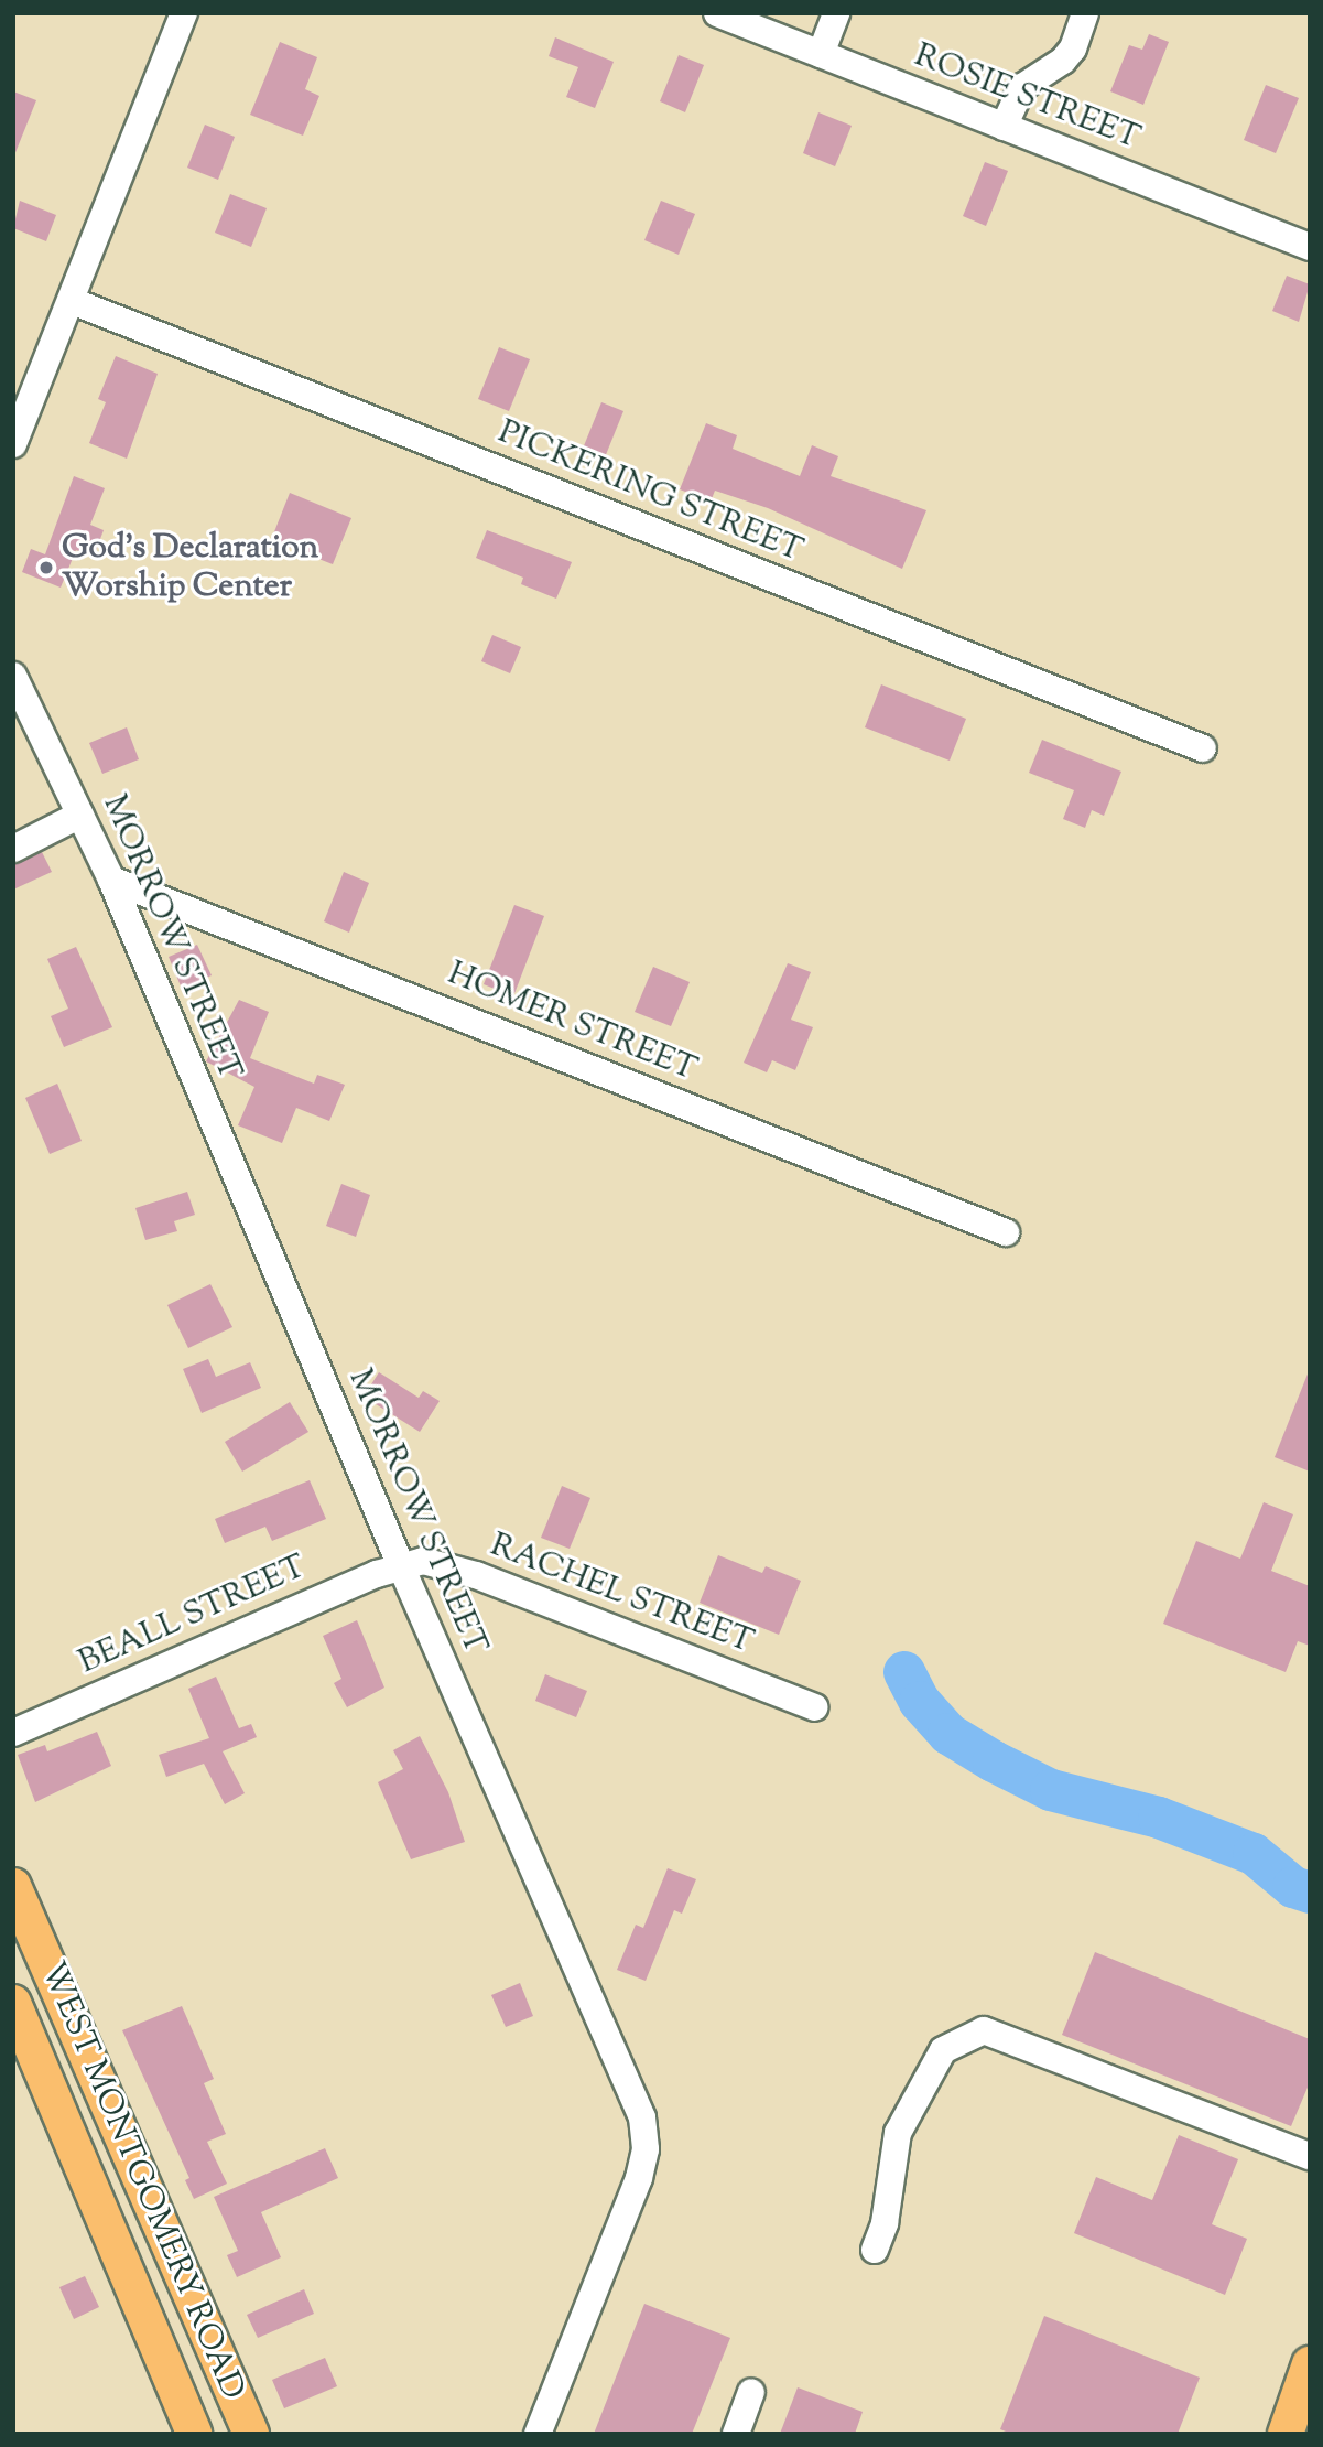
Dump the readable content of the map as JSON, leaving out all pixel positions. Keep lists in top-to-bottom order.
{
  "streets": {
    "main road": ["WEST MONTGOMERY ROAD"],
    "street": [
      "ROSIE STREET",
      "PICKERING STREET",
      "MORROW STREET",
      "HOMER STREET",
      "RACHEL STREET",
      "BEALL STREET"
    ]
  },
  "crossings": [
    ["MORROW STREET", "HOMER STREET"],
    ["MORROW STREET", "RACHEL STREET"],
    ["MORROW STREET", "BEALL STREET"],
    ["RACHEL STREET", "BEALL STREET"]
  ],
  "places": ["God's Declaration Worship Center"]
}
